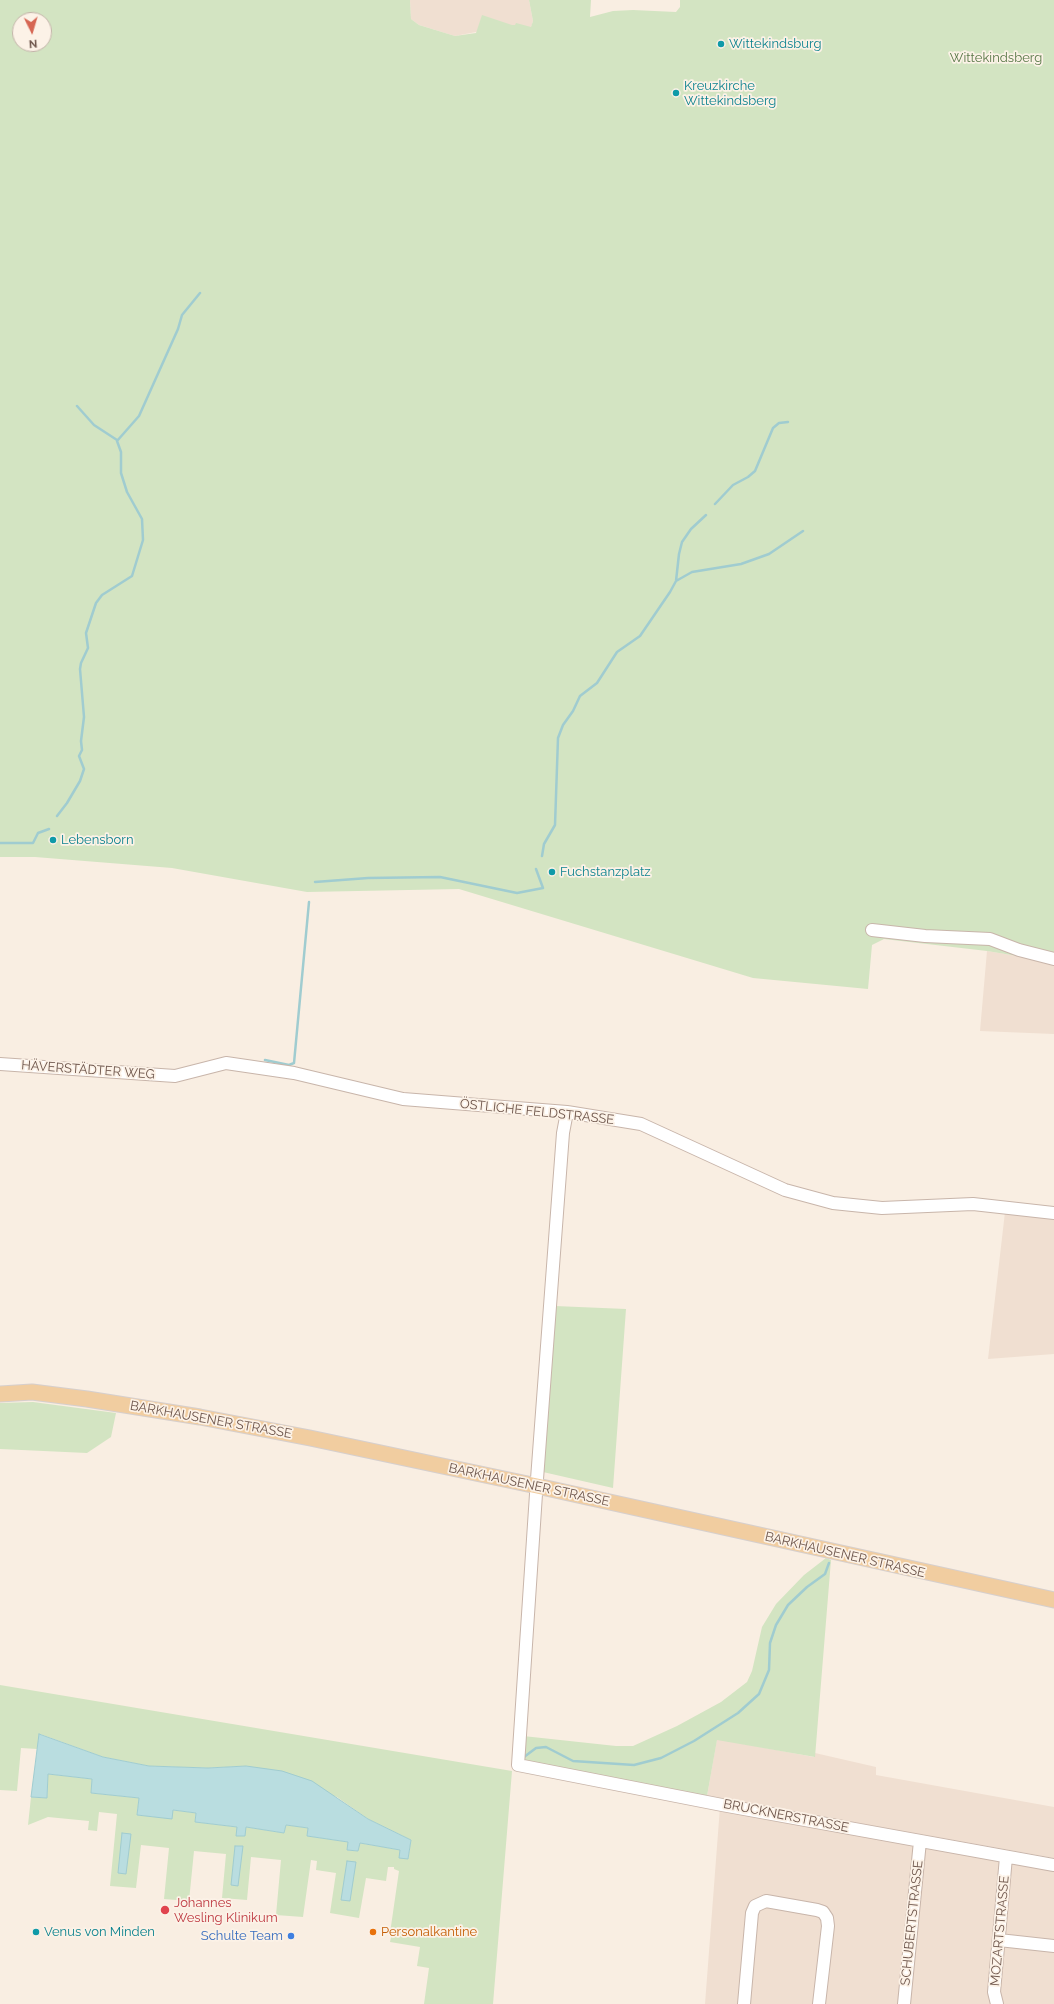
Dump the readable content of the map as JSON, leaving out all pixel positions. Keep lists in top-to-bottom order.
{
  "streets": {
    "main road": ["BARKHAUSENER STRASSE"],
    "street": [
      "HÄVERSTÄDTER WEG",
      "ÖSTLICHE FELDSTRASSE",
      "BRUCKNERSTRASSE",
      "SCHUBERTSTRASSE",
      "MOZARTSTRASSE"
    ]
  },
  "crossings": [
    ["HÄVERSTÄDTER WEG", "ÖSTLICHE FELDSTRASSE"],
    ["BARKHAUSENER STRASSE", "BRUCKNERSTRASSE"],
    ["BRUCKNERSTRASSE", "SCHUBERTSTRASSE"],
    ["BRUCKNERSTRASSE", "MOZARTSTRASSE"]
  ],
  "parks": ["Wittekindsberg"],
  "places": [
    "Wittekindsburg",
    "Kreuzkirche Wittekindsberg",
    "Lebensborn",
    "Fuchstanzplatz",
    "Johannes Wesling Klinikum",
    "Venus von Minden",
    "Personalkantine",
    "Schulte Team"
  ],
  "north": "bottom"
}
